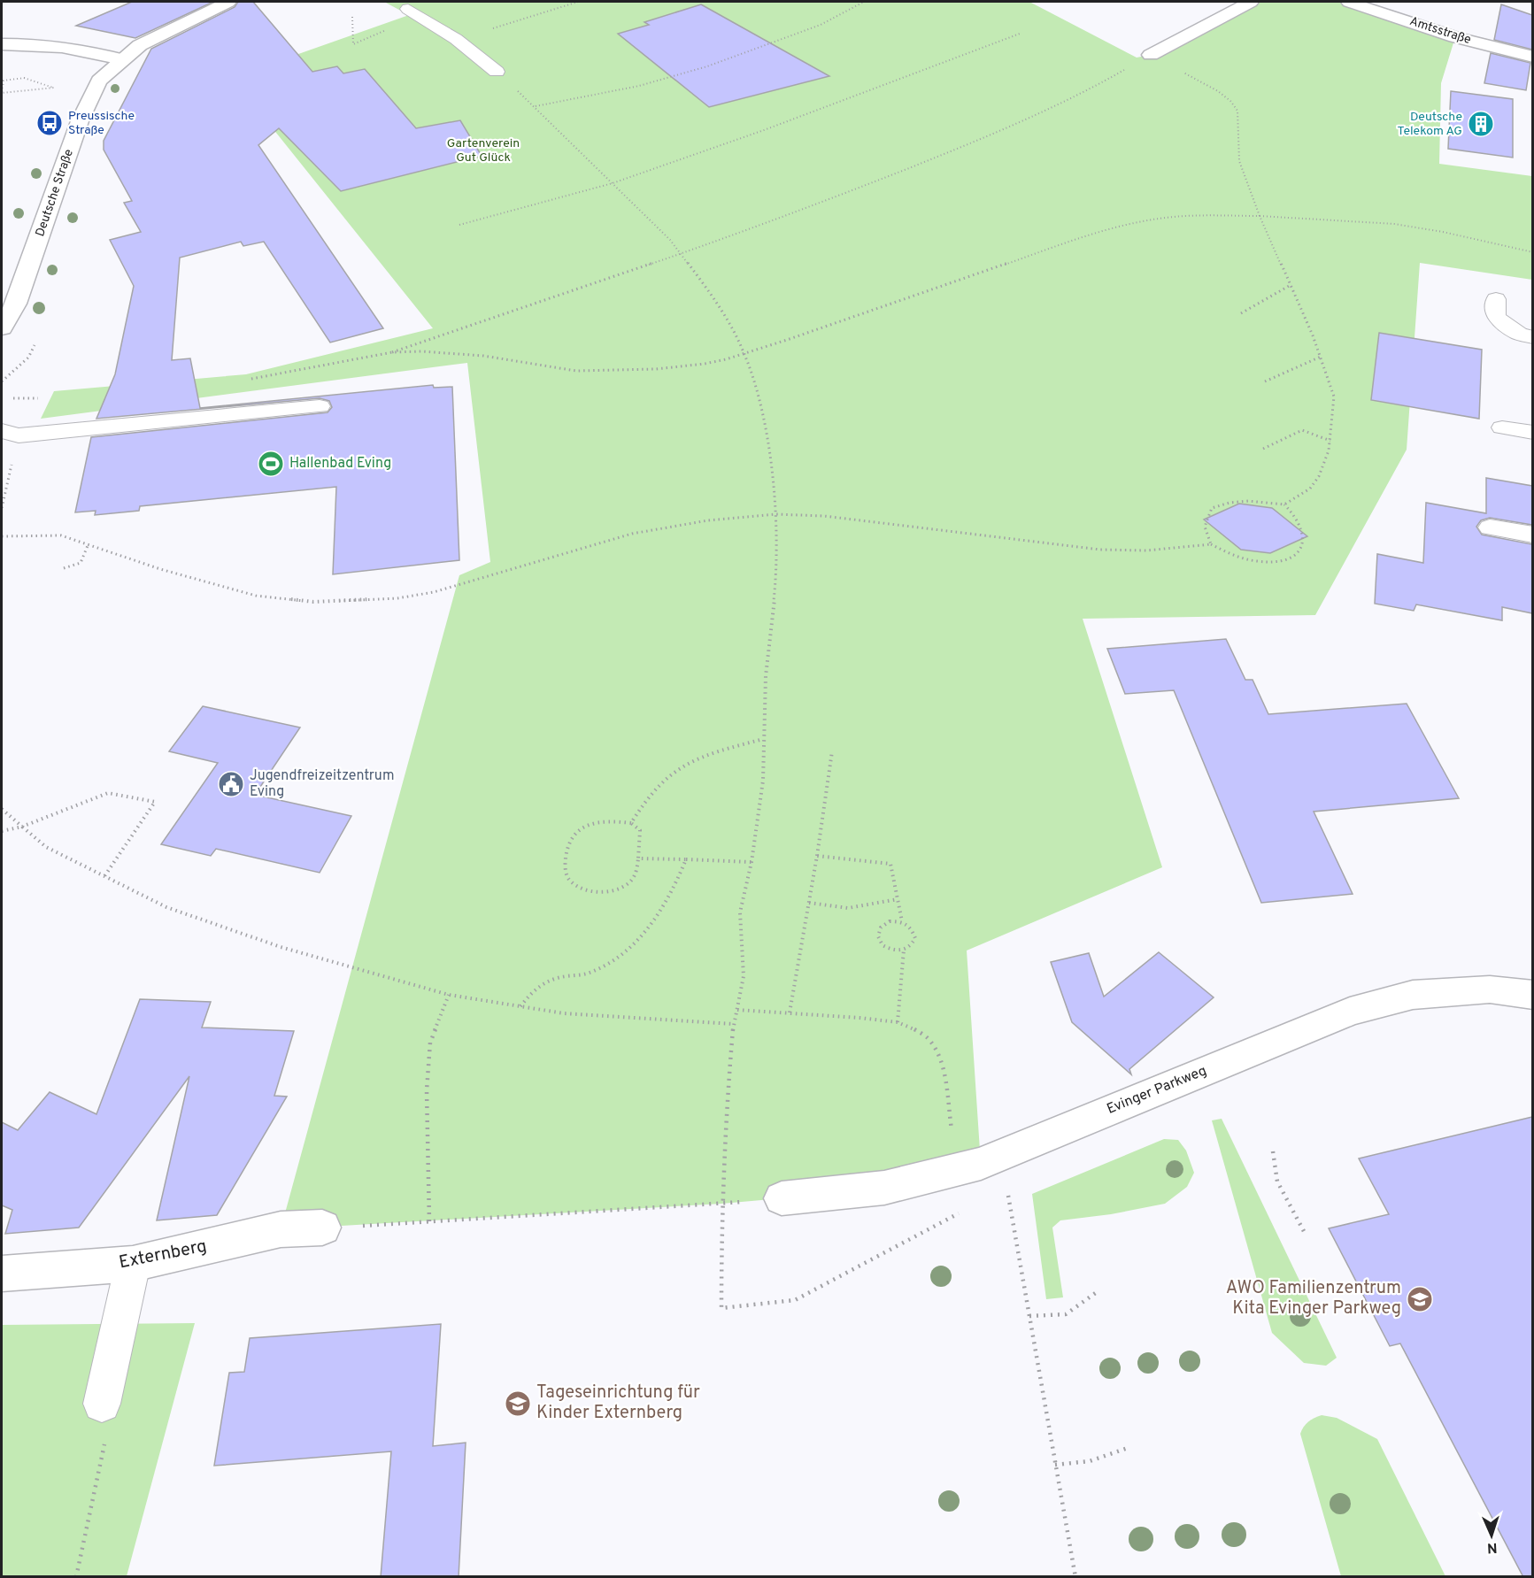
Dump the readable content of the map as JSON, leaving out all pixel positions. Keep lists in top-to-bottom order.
{
  "streets": {
    "street": [
      "Amtsstraße",
      "Deutsche Straße",
      "Evinger Parkweg",
      "Externberg"
    ]
  },
  "parks": ["Gartenverein Gut Glück"],
  "places": {
    "bus stop": ["Preussische Straße"],
    "building": ["Deutsche Telekom AG"],
    "sports": ["Hallenbad Eving"],
    "public building": ["Jugendfreizeitzentrum Eving"],
    "school or university": ["AWO Familienzentrum Kita Evinger Parkweg", "Tageseinrichtung für Kinder Externberg"]
  },
  "north": "bottom"
}
